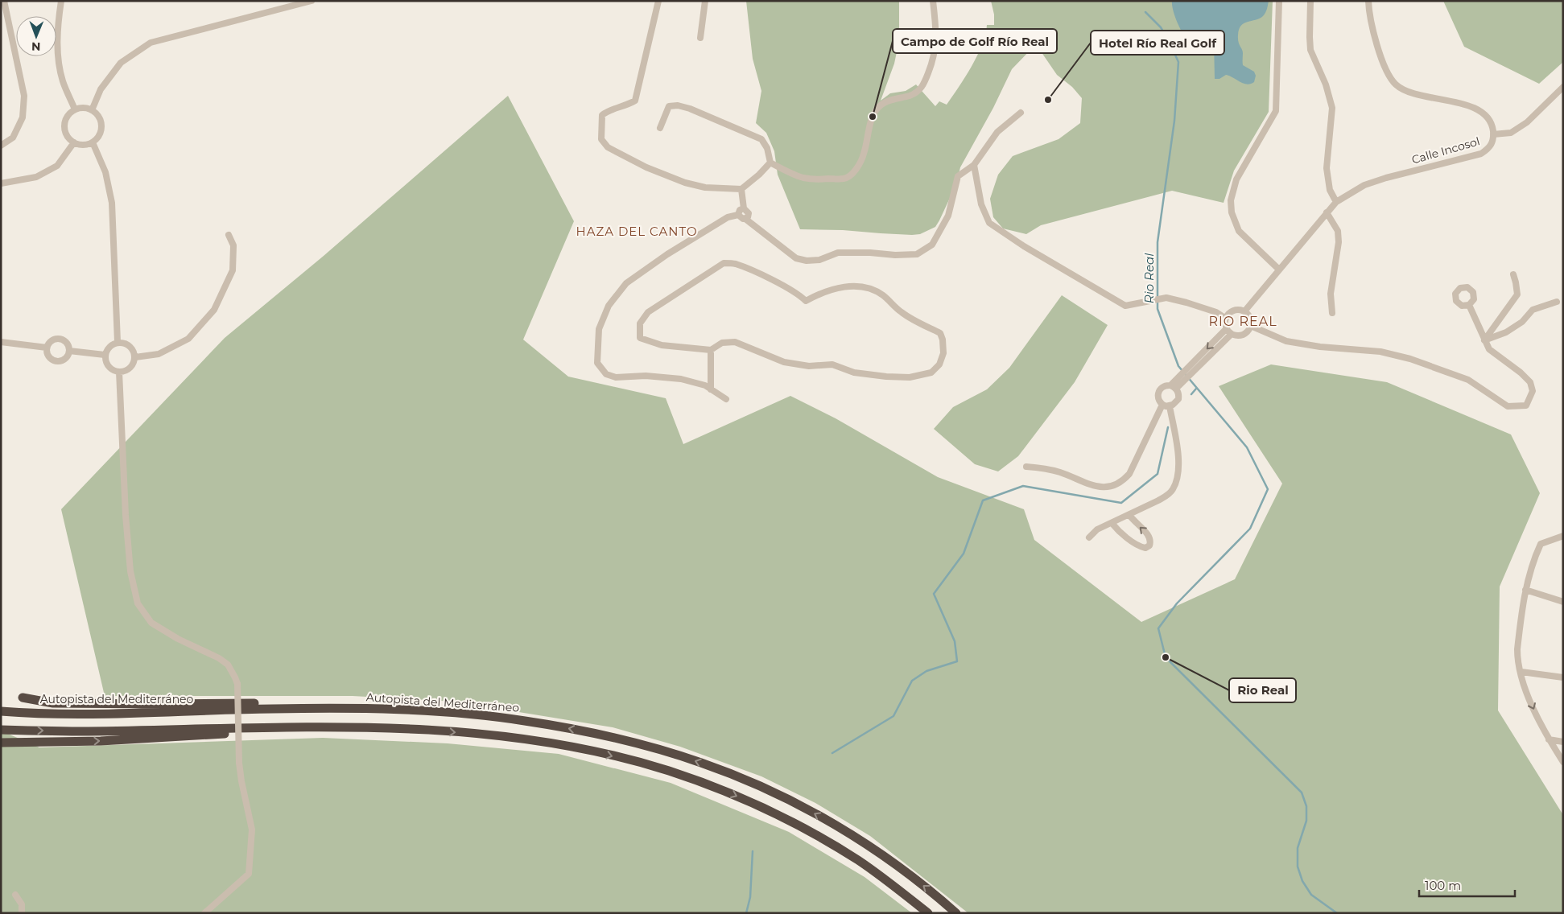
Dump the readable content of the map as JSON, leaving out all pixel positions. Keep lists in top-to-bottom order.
{
  "streets": {
    "highway": ["Autopista del Mediterráneo"],
    "street": ["Calle Incosol"]
  },
  "districts": ["HAZA DEL CANTO", "RIO REAL"],
  "water": ["Rio Real"],
  "places": ["Hotel Río Real Golf", "Campo de Golf Río Real", "Rio Real"],
  "scale_bar": "100 m",
  "north": "bottom"
}
